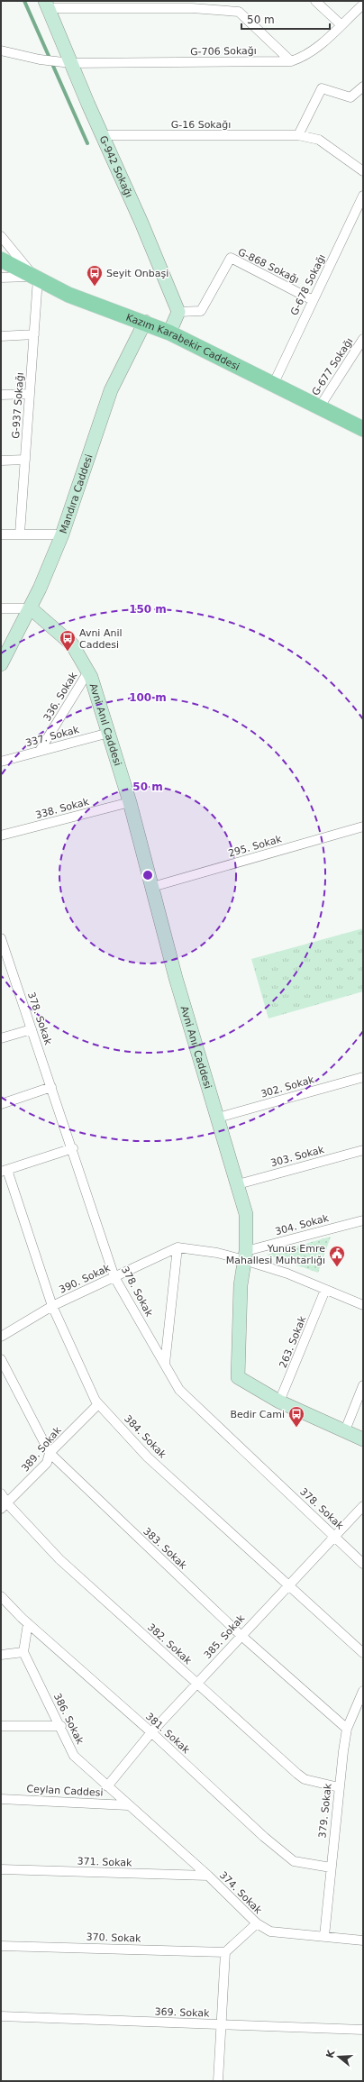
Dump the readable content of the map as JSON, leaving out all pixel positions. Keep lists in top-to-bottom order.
{
  "streets": {
    "main road": ["Kazım Karabekir Caddesi"],
    "street": [
      "G-706 Sokağı",
      "G-16 Sokağı",
      "G-942 Sokağı",
      "G-868 Sokağı",
      "G-678 Sokağı",
      "G-677 Sokağı",
      "G-937 Sokağı",
      "Mandıra Caddesi",
      "336. Sokak",
      "Avni Anıl Caddesi",
      "337. Sokak",
      "338. Sokak",
      "295. Sokak",
      "378. Sokak",
      "302. Sokak",
      "303. Sokak",
      "304. Sokak",
      "390. Sokak",
      "263. Sokak",
      "384. Sokak",
      "389. Sokak",
      "383. Sokak",
      "385. Sokak",
      "382. Sokak",
      "386. Sokak",
      "381. Sokak",
      "Ceylan Caddesi",
      "379. Sokak",
      "371. Sokak",
      "374. Sokak",
      "370. Sokak",
      "369. Sokak"
    ]
  },
  "crossings": [
    ["G-706 Sokağı", "G-942 Sokağı"],
    ["G-16 Sokağı", "G-942 Sokağı"],
    ["G-942 Sokağı", "G-868 Sokağı"],
    ["G-868 Sokağı", "G-678 Sokağı"],
    ["G-678 Sokağı", "Kazım Karabekir Caddesi"],
    ["Kazım Karabekir Caddesi", "G-677 Sokağı"],
    ["Kazım Karabekir Caddesi", "G-937 Sokağı"],
    ["Kazım Karabekir Caddesi", "Mandıra Caddesi"],
    ["Mandıra Caddesi", "Avni Anıl Caddesi"],
    ["336. Sokak", "Avni Anıl Caddesi"],
    ["336. Sokak", "337. Sokak"],
    ["Avni Anıl Caddesi", "337. Sokak"],
    ["Avni Anıl Caddesi", "338. Sokak"],
    ["Avni Anıl Caddesi", "295. Sokak"],
    ["Avni Anıl Caddesi", "302. Sokak"],
    ["Avni Anıl Caddesi", "303. Sokak"],
    ["Avni Anıl Caddesi", "304. Sokak"],
    ["Avni Anıl Caddesi", "263. Sokak"],
    ["378. Sokak", "390. Sokak"],
    ["378. Sokak", "385. Sokak"],
    ["390. Sokak", "384. Sokak"],
    ["384. Sokak", "389. Sokak"],
    ["384. Sokak", "385. Sokak"],
    ["389. Sokak", "383. Sokak"],
    ["389. Sokak", "382. Sokak"],
    ["383. Sokak", "385. Sokak"],
    ["383. Sokak", "379. Sokak"],
    ["385. Sokak", "382. Sokak"],
    ["385. Sokak", "386. Sokak"],
    ["385. Sokak", "381. Sokak"],
    ["382. Sokak", "379. Sokak"],
    ["386. Sokak", "Ceylan Caddesi"],
    ["386. Sokak", "374. Sokak"],
    ["381. Sokak", "379. Sokak"],
    ["Ceylan Caddesi", "374. Sokak"],
    ["379. Sokak", "374. Sokak"],
    ["371. Sokak", "374. Sokak"]
  ],
  "places": {
    "bus stop": ["Seyit Onbaşi", "Avni Anil Caddesi", "Bedir Cami"],
    "public building": ["Yunus Emre Mahallesi Muhtarlığı"]
  },
  "scale_bar": "50 m",
  "north": "left",
  "rings": ["150 m", "100 m", "50 m"]
}
